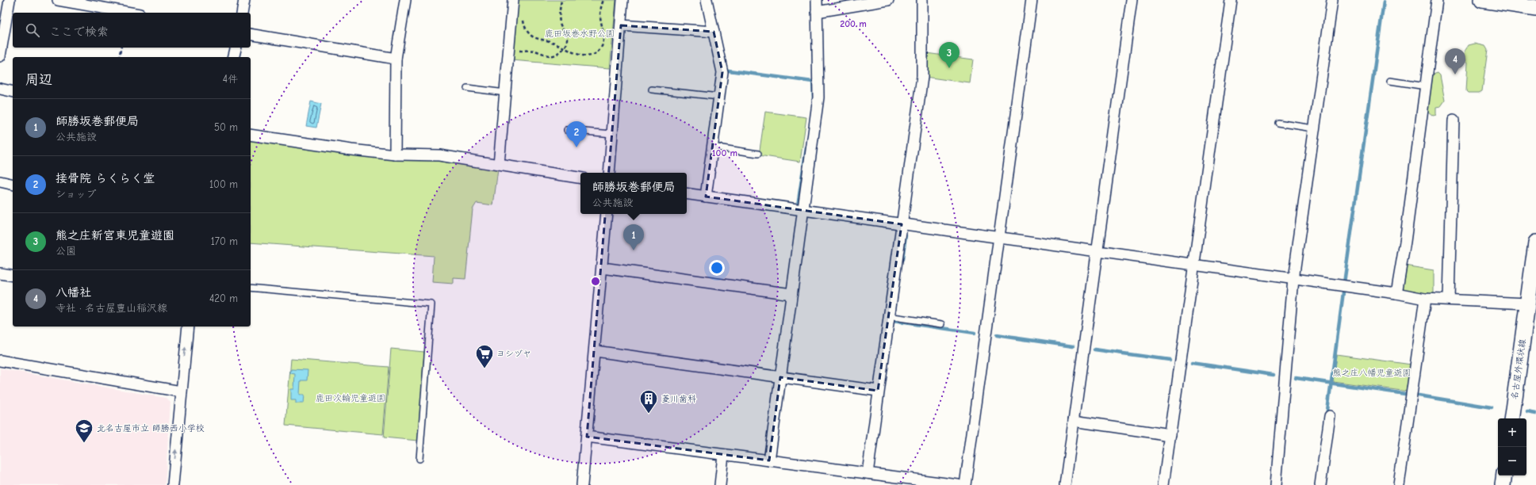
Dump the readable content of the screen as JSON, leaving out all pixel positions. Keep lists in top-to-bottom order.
{
  "streets": {
    "main road": ["名古屋外環状線"]
  },
  "parks": ["鹿田坂巻水野公園", "熊之庄八幡児童遊園", "鹿田次輪児童遊園"],
  "places": {
    "supermarket": ["ヨシヅヤ"],
    "building": ["菱川歯科"],
    "school or university": ["北名古屋市立 師勝西小学校"]
  },
  "page": {
    "search": "ここで検索",
    "pins": [
      "3",
      "4",
      "2",
      "1"
    ],
    "heading": ["周辺", "4件"],
    "list": [
      {
        "mark": "1",
        "name": "師勝坂巻郵便局",
        "note": "公共施設",
        "value": "50 m"
      },
      {
        "mark": "2",
        "name": "接骨院 らくらく堂",
        "note": "ショップ",
        "value": "100 m"
      },
      {
        "mark": "3",
        "name": "熊之庄新宮東児童遊園",
        "note": "公園",
        "value": "170 m"
      },
      {
        "mark": "4",
        "name": "八幡社",
        "note": "寺社 · 名古屋豊山稲沢線",
        "value": "420 m"
      }
    ],
    "popup": ["師勝坂巻郵便局", "公共施設"],
    "map_buttons": ["+", "−"]
  },
  "rings": ["200 m", "100 m"]
}
